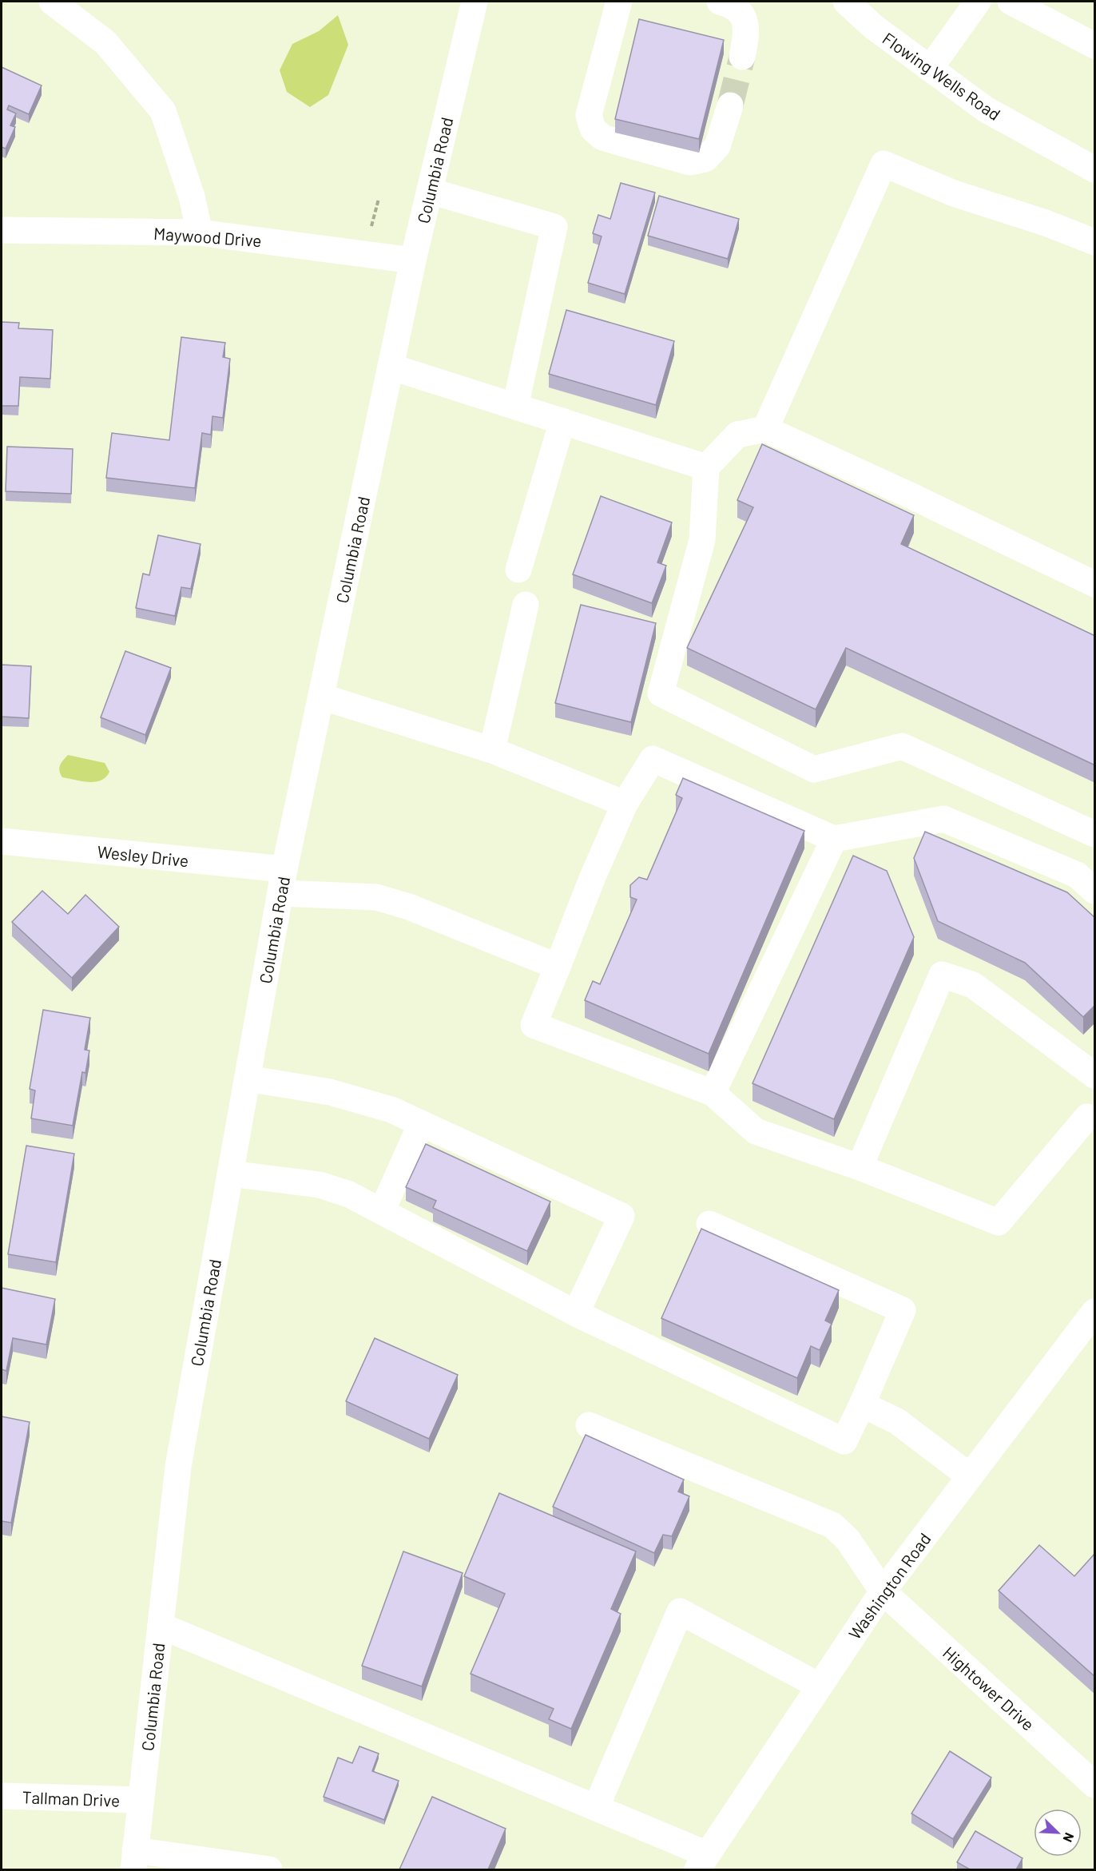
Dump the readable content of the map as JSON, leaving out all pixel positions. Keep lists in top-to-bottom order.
{
  "streets": {
    "main road": [
      "Flowing Wells Road",
      "Columbia Road",
      "Maywood Drive",
      "Wesley Drive",
      "Washington Road",
      "Hightower Drive",
      "Tallman Drive"
    ]
  },
  "crossings": [
    ["Columbia Road", "Maywood Drive"],
    ["Columbia Road", "Wesley Drive"],
    ["Columbia Road", "Tallman Drive"],
    ["Washington Road", "Hightower Drive"]
  ],
  "north": "bottom right"
}
